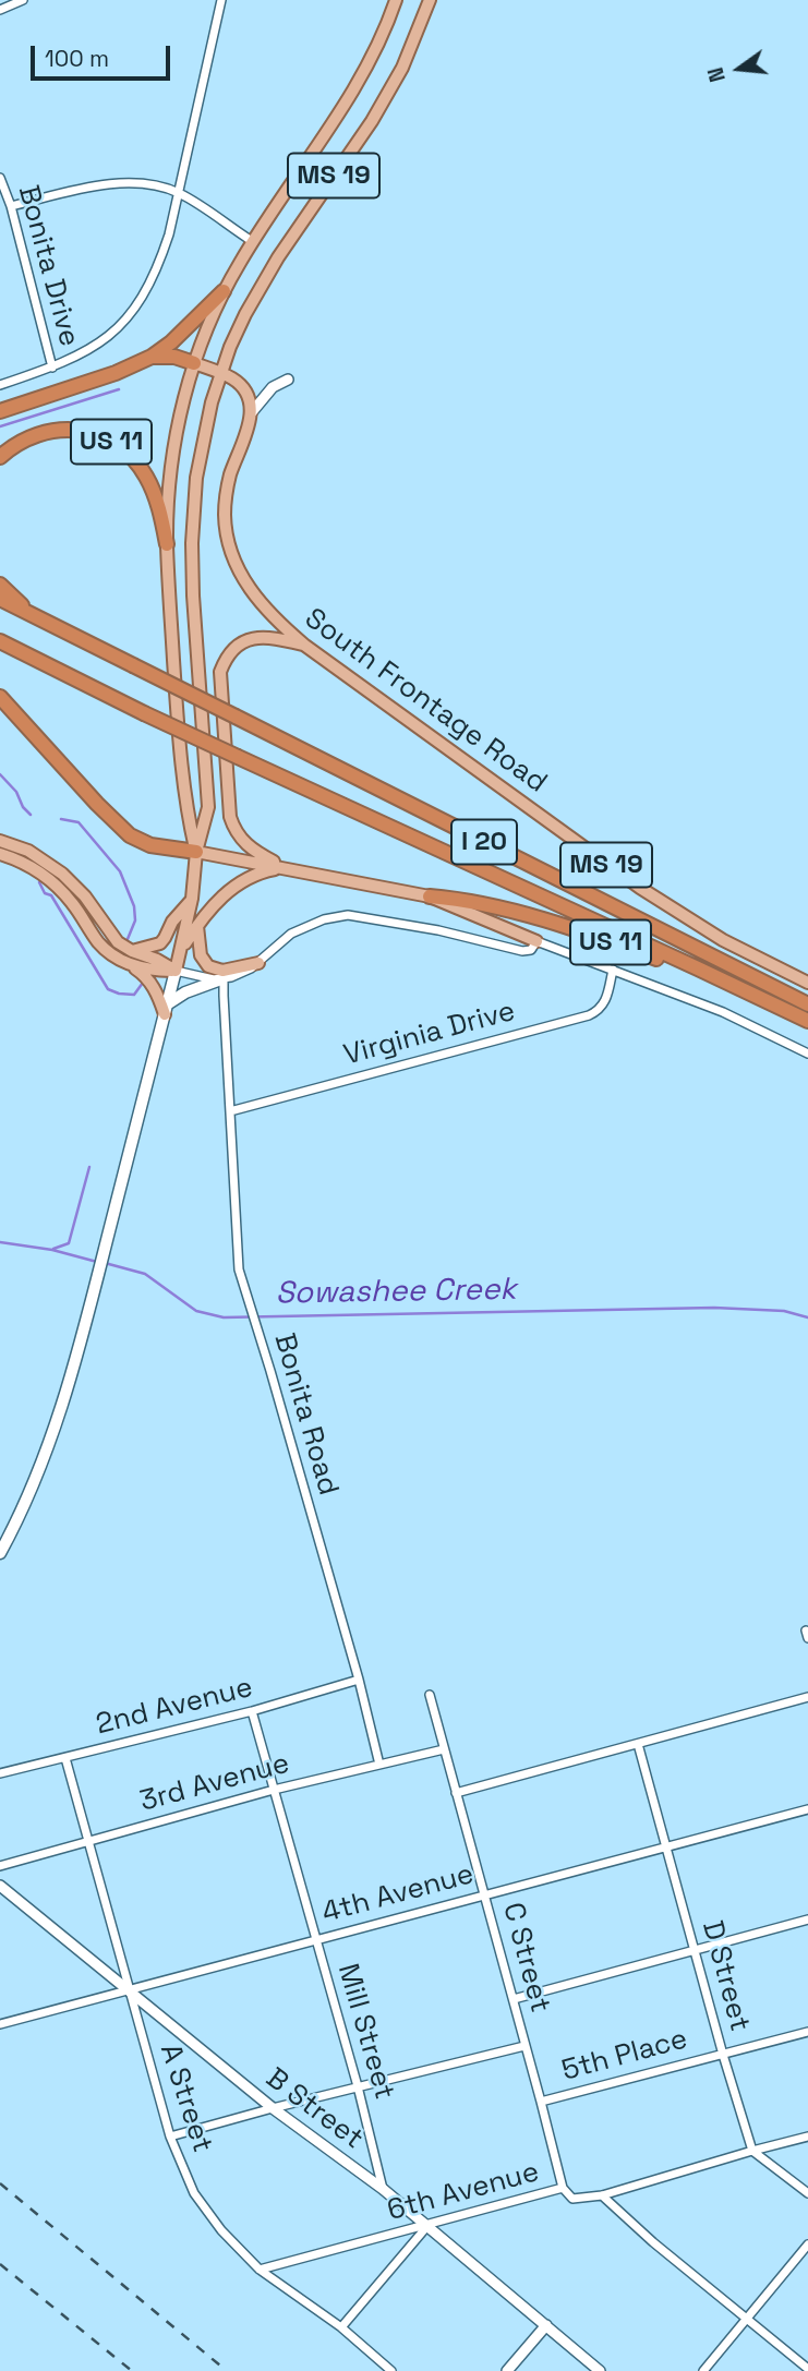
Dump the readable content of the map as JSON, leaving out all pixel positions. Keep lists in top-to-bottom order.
{
  "streets": {
    "highway": ["US 11", "I 20"],
    "main road": ["MS 19", "South Frontage Road"],
    "street": [
      "Bonita Drive",
      "Virginia Drive",
      "Bonita Road",
      "2nd Avenue",
      "3rd Avenue",
      "4th Avenue",
      "C Street",
      "D Street",
      "Mill Street",
      "5th Place",
      "A Street",
      "B Street",
      "6th Avenue"
    ]
  },
  "crossings": [
    ["MS 19", "US 11"],
    ["US 11", "I 20"],
    ["Virginia Drive", "Bonita Road"],
    ["Bonita Road", "2nd Avenue"],
    ["Bonita Road", "3rd Avenue"],
    ["2nd Avenue", "Mill Street"],
    ["2nd Avenue", "A Street"],
    ["3rd Avenue", "C Street"],
    ["3rd Avenue", "Mill Street"],
    ["3rd Avenue", "A Street"],
    ["4th Avenue", "C Street"],
    ["4th Avenue", "D Street"],
    ["4th Avenue", "Mill Street"],
    ["4th Avenue", "A Street"],
    ["4th Avenue", "B Street"],
    ["C Street", "5th Place"],
    ["C Street", "6th Avenue"],
    ["D Street", "5th Place"],
    ["D Street", "6th Avenue"],
    ["Mill Street", "B Street"],
    ["A Street", "B Street"],
    ["A Street", "6th Avenue"],
    ["B Street", "6th Avenue"]
  ],
  "water": ["Sowashee Creek"],
  "scale_bar": "100 m",
  "north": "left"
}
